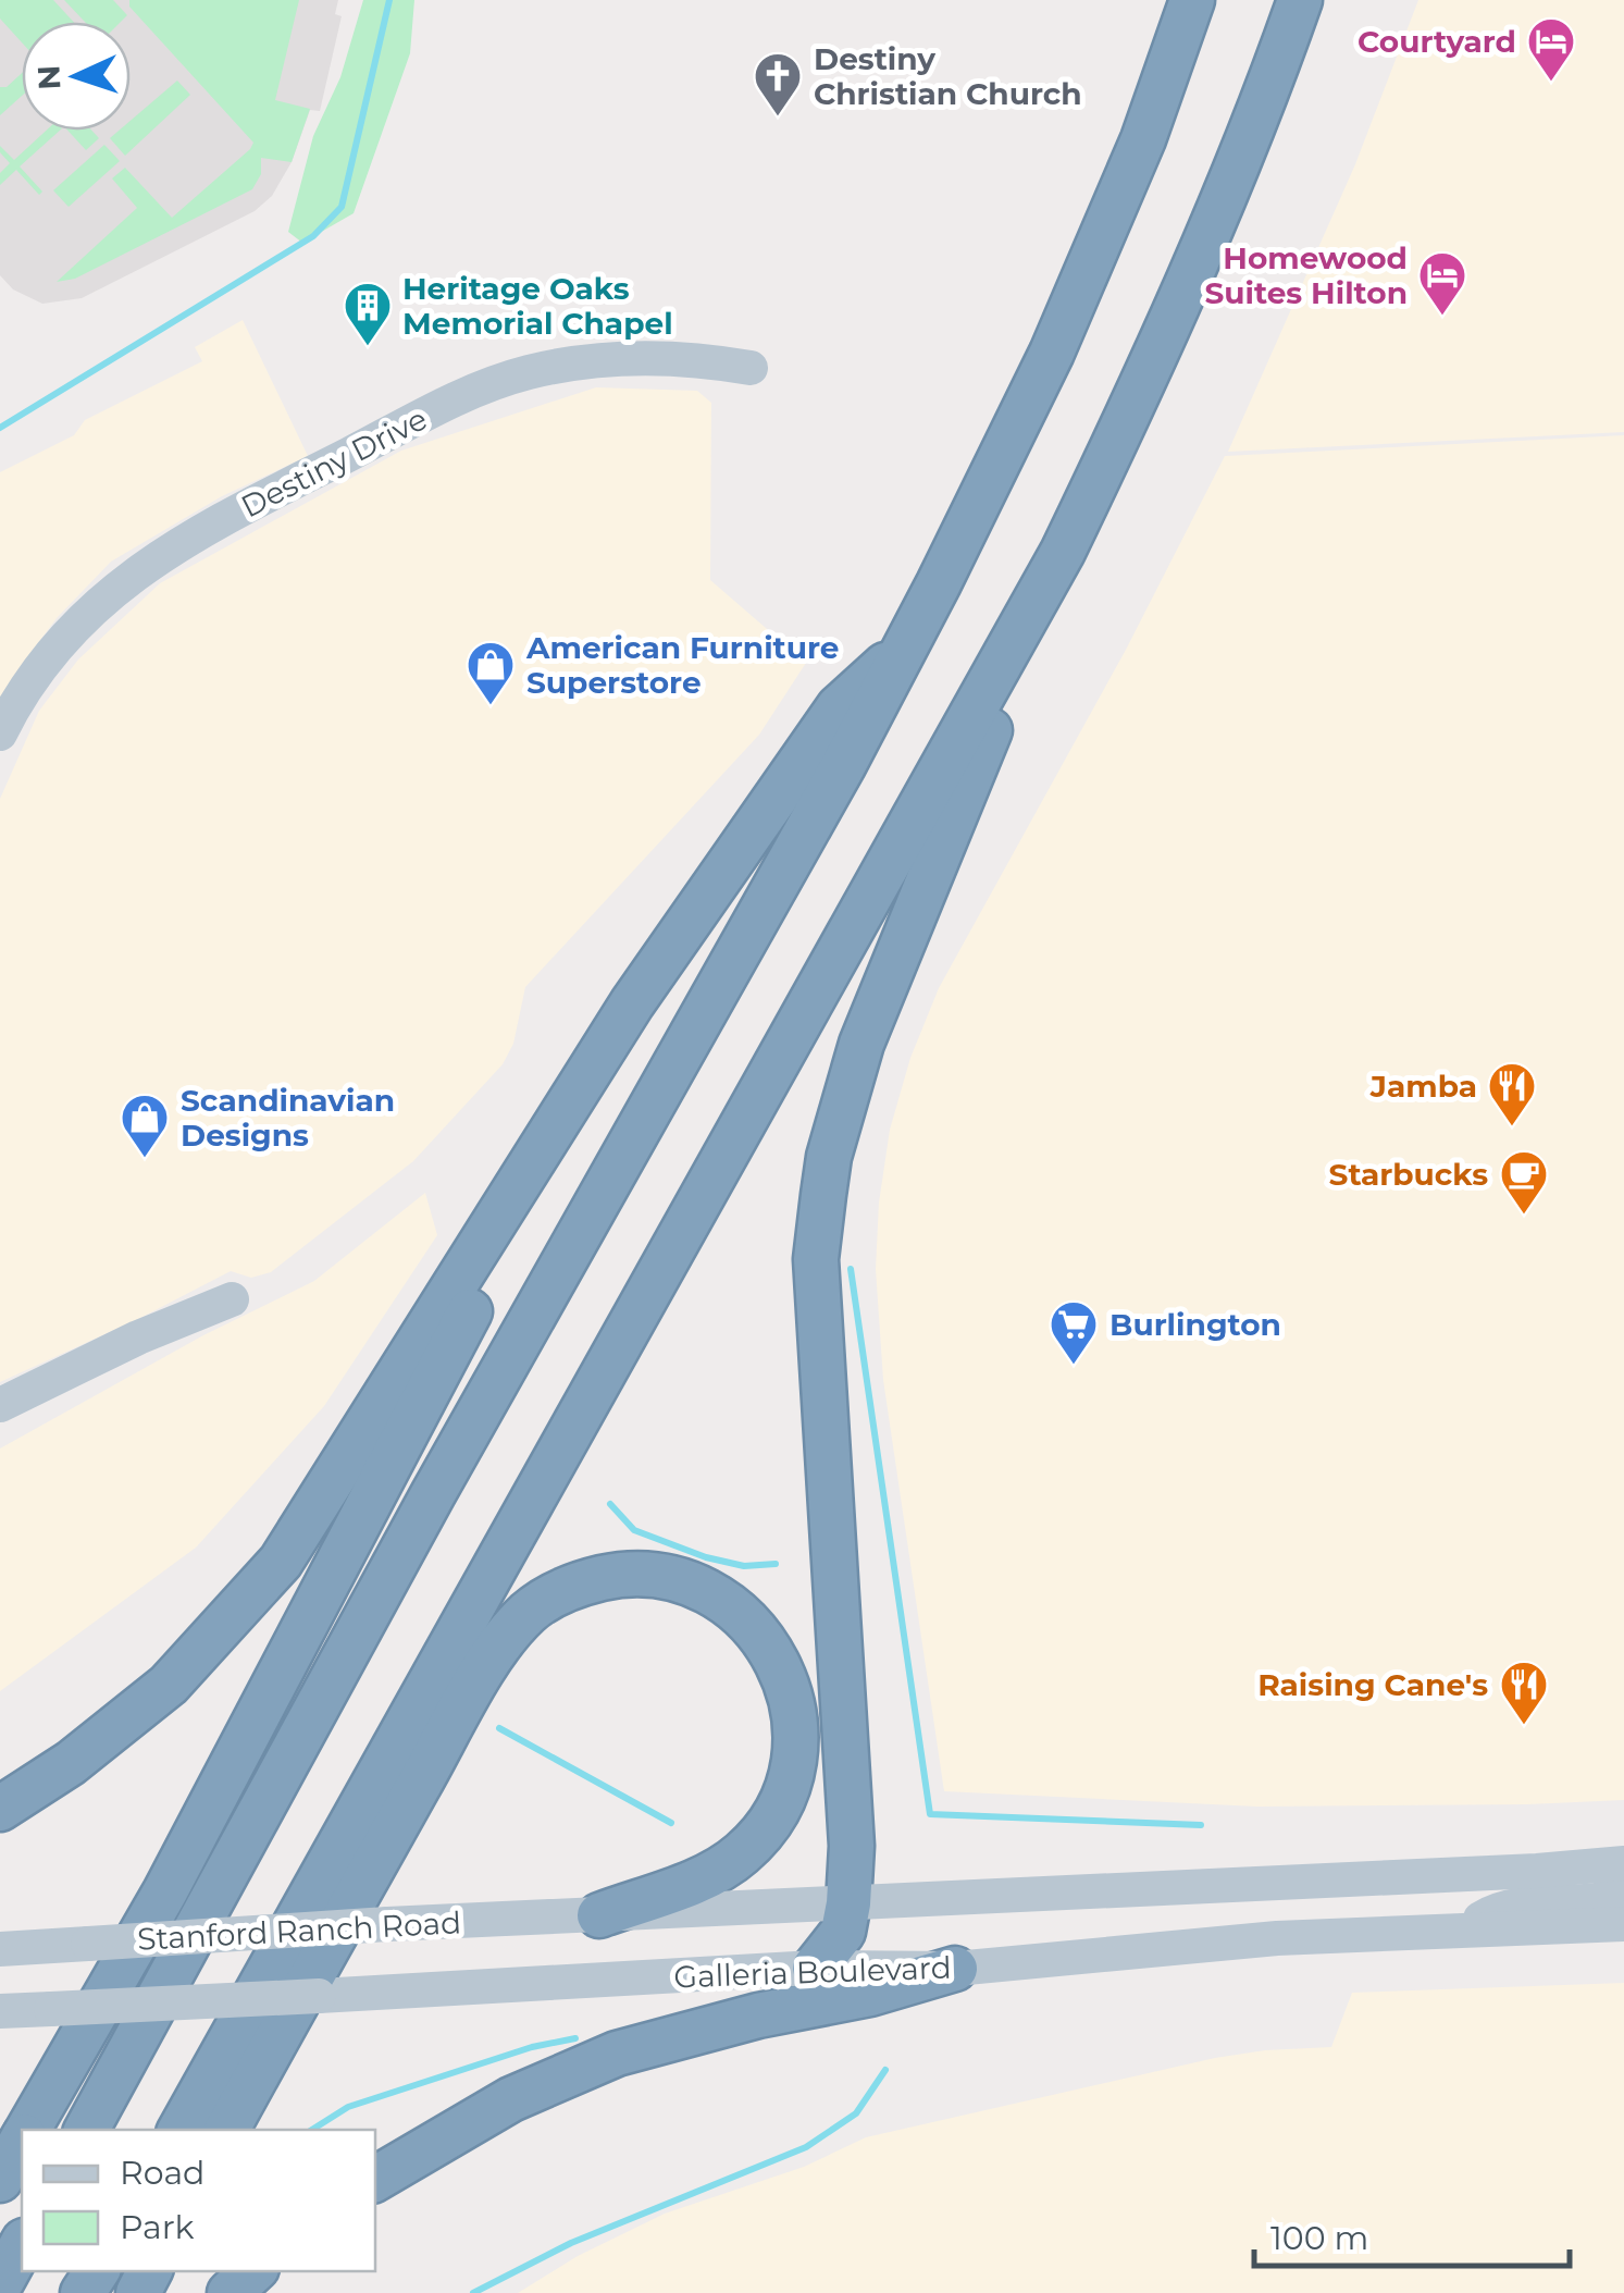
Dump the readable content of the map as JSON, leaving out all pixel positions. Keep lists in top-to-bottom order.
{
  "streets": {
    "main road": ["Destiny Drive", "Stanford Ranch Road", "Galleria Boulevard"]
  },
  "places": {
    "hotel": ["Courtyard", "Homewood Suites Hilton"],
    "church": ["Destiny Christian Church"],
    "building": ["Heritage Oaks Memorial Chapel"],
    "shop": ["American Furniture Superstore", "Scandinavian Designs"],
    "restaurant": ["Jamba", "Raising Cane's"],
    "cafe": ["Starbucks"],
    "supermarket": ["Burlington"]
  },
  "legend": ["Road", "Park"],
  "scale_bar": "100 m",
  "north": "left"
}
